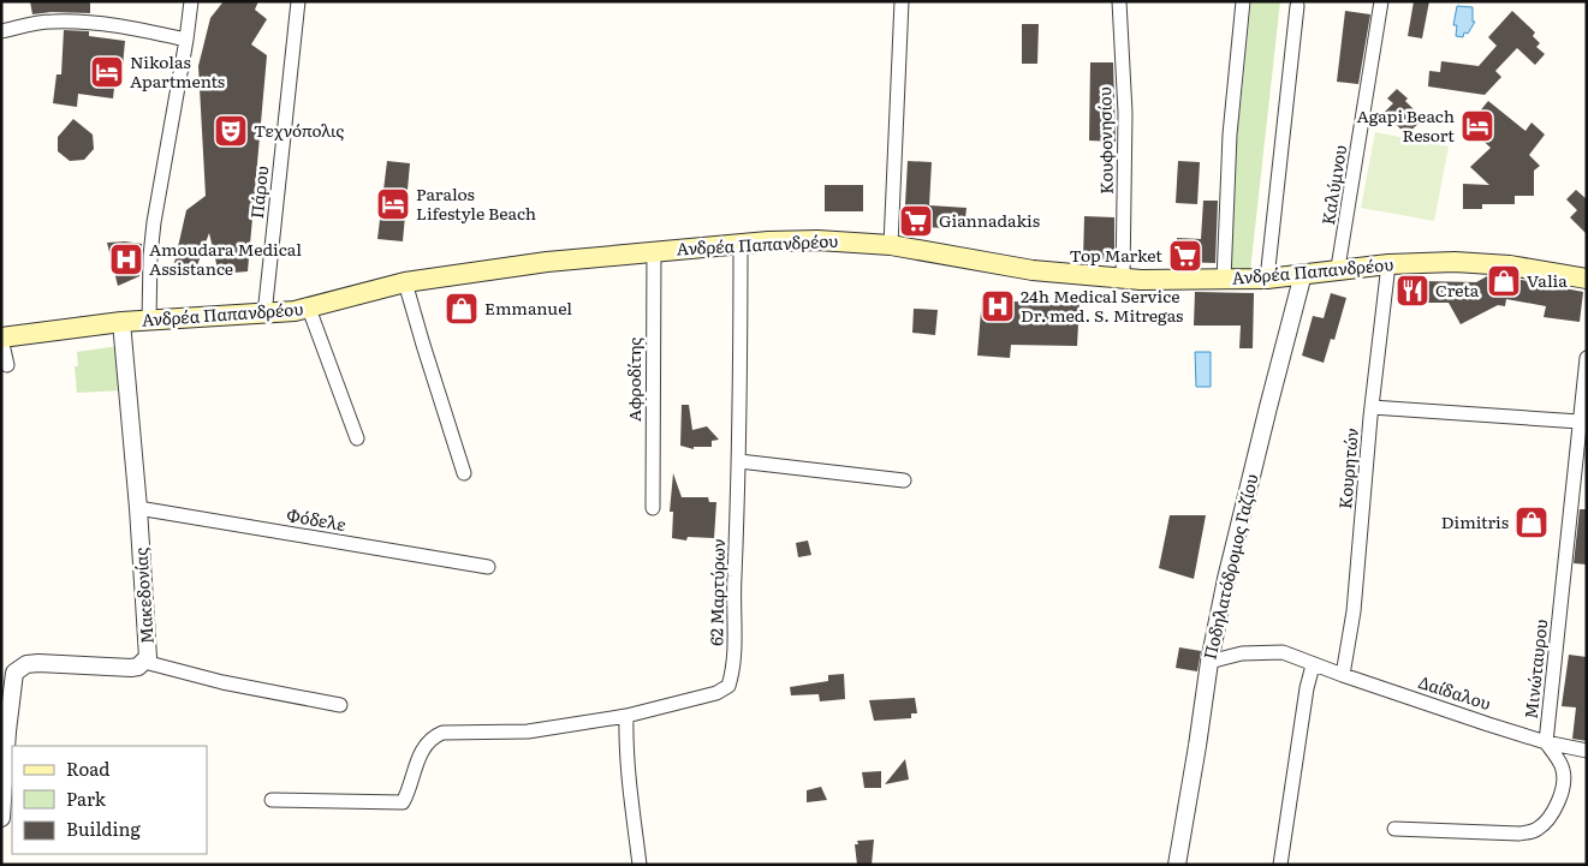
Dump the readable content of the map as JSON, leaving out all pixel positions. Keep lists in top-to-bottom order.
{
  "streets": {
    "main road": ["Ανδρέα Παπανδρέου"],
    "street": [
      "Κουφονησίου",
      "Καλύμνου",
      "Πάρου",
      "Αφροδίτης",
      "Κουρητών",
      "Φόδελε",
      "Ποδηλατόδρομος Γαζίου",
      "62 Μαρτύρων",
      "Μακεδονίας",
      "Μινώταυρου",
      "Δαίδαλου"
    ]
  },
  "crossings": [
    ["Κουφονησίου", "Ανδρέα Παπανδρέου"],
    ["Καλύμνου", "Ανδρέα Παπανδρέου"],
    ["Πάρου", "Ανδρέα Παπανδρέου"],
    ["Ανδρέα Παπανδρέου", "Αφροδίτης"],
    ["Ανδρέα Παπανδρέου", "Κουρητών"],
    ["Ανδρέα Παπανδρέου", "Ποδηλατόδρομος Γαζίου"],
    ["Ανδρέα Παπανδρέου", "62 Μαρτύρων"],
    ["Ανδρέα Παπανδρέου", "Μακεδονίας"],
    ["Κουρητών", "Δαίδαλου"],
    ["Φόδελε", "Μακεδονίας"],
    ["Ποδηλατόδρομος Γαζίου", "Δαίδαλου"],
    ["Μινώταυρου", "Δαίδαλου"]
  ],
  "places": {
    "hotel": ["Nikolas Apartments", "Agapi Beach Resort", "Paralos Lifestyle Beach"],
    "theatre": ["Τεχνόπολις"],
    "supermarket": ["Giannadakis", "Top Market"],
    "hospital": ["Amoudara Medical Assistance", "24h Medical Service Dr. med. S. Mitregas"],
    "shop": ["Valia", "Emmanuel", "Dimitris"],
    "restaurant": ["Creta"]
  },
  "legend": ["Road", "Park", "Building"]
}
